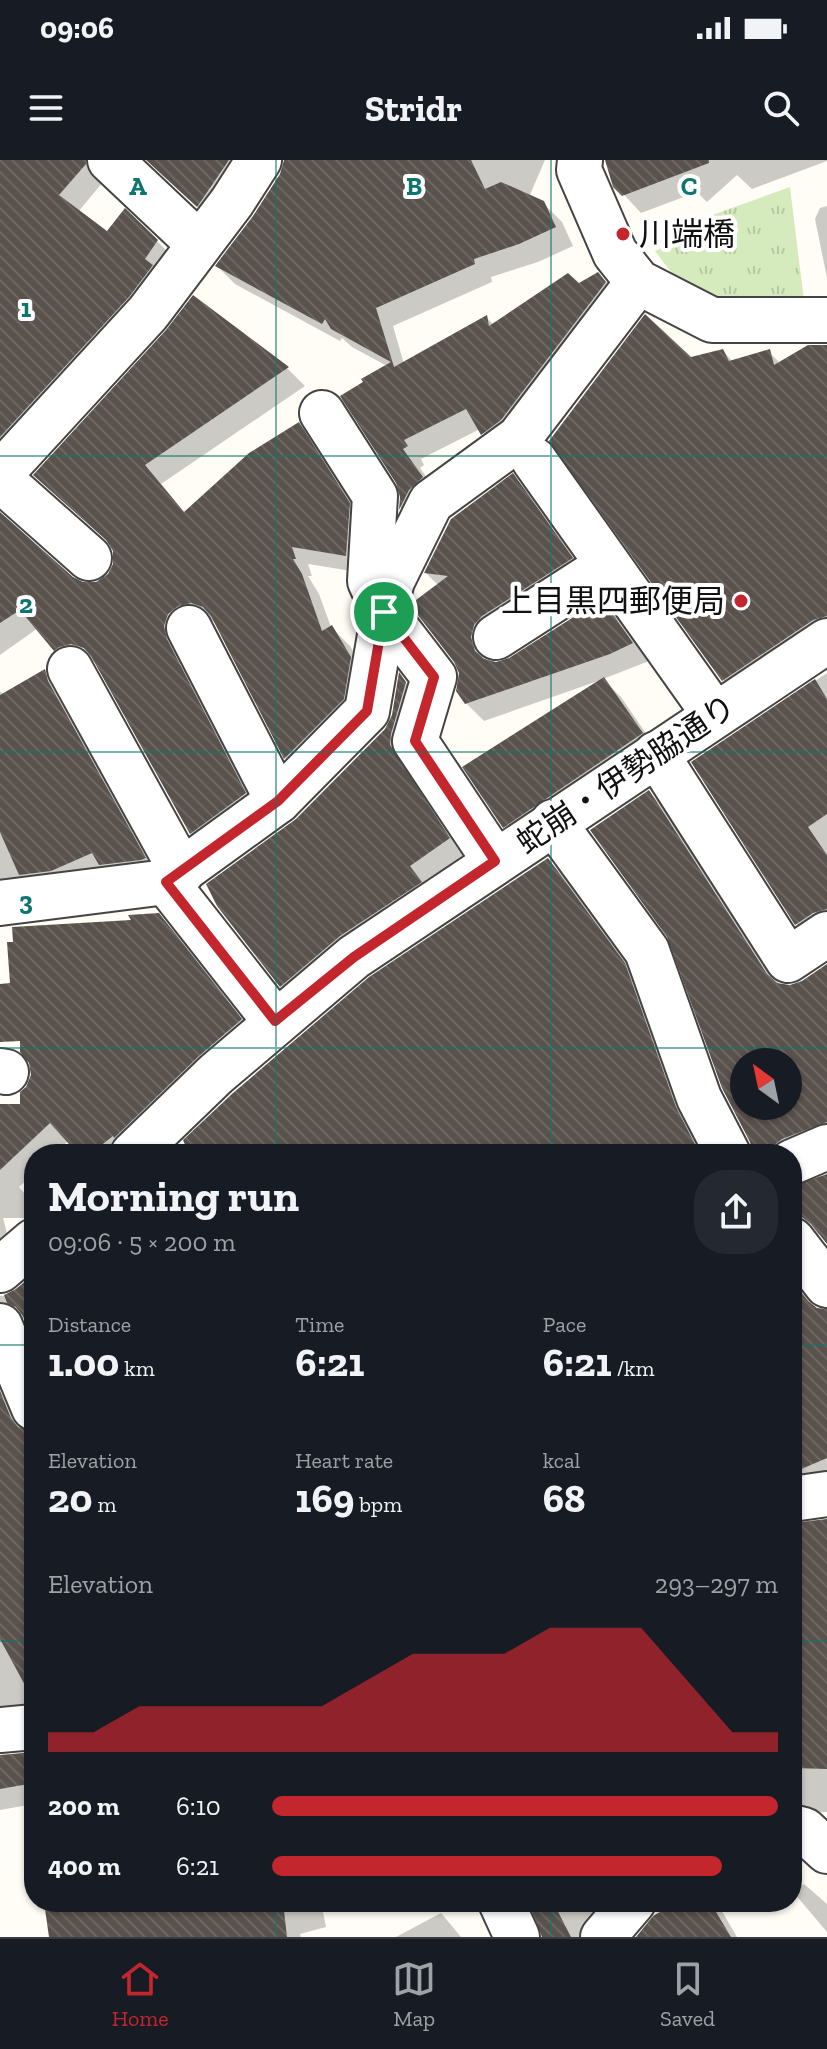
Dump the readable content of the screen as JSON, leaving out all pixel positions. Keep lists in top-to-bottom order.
{
  "streets": {
    "street": ["蛇崩・伊勢脇通り"]
  },
  "places": ["川端橋", "上目黒四郵便局"],
  "north": "top left",
  "page": {
    "status": "09:06",
    "header": "Stridr",
    "heading": ["Morning run", "09:06 · 5 × 200 m"],
    "stats": [
      ["Distance", "1.00 km"],
      ["Time", "6:21"],
      ["Pace", "6:21 /km"],
      ["Elevation", "20 m"],
      ["Heart rate", "169 bpm"],
      ["kcal", "68"]
    ],
    "chart": ["Elevation", "293–297 m"],
    "list": [
      {
        "name": "200 m",
        "note": "6:10"
      },
      {
        "name": "400 m",
        "note": "6:21"
      }
    ],
    "tabs": ["Home", "Map", "Saved"]
  },
  "grid": {
    "columns": ["A", "B", "C"],
    "rows": ["1", "2", "3"]
  }
}
